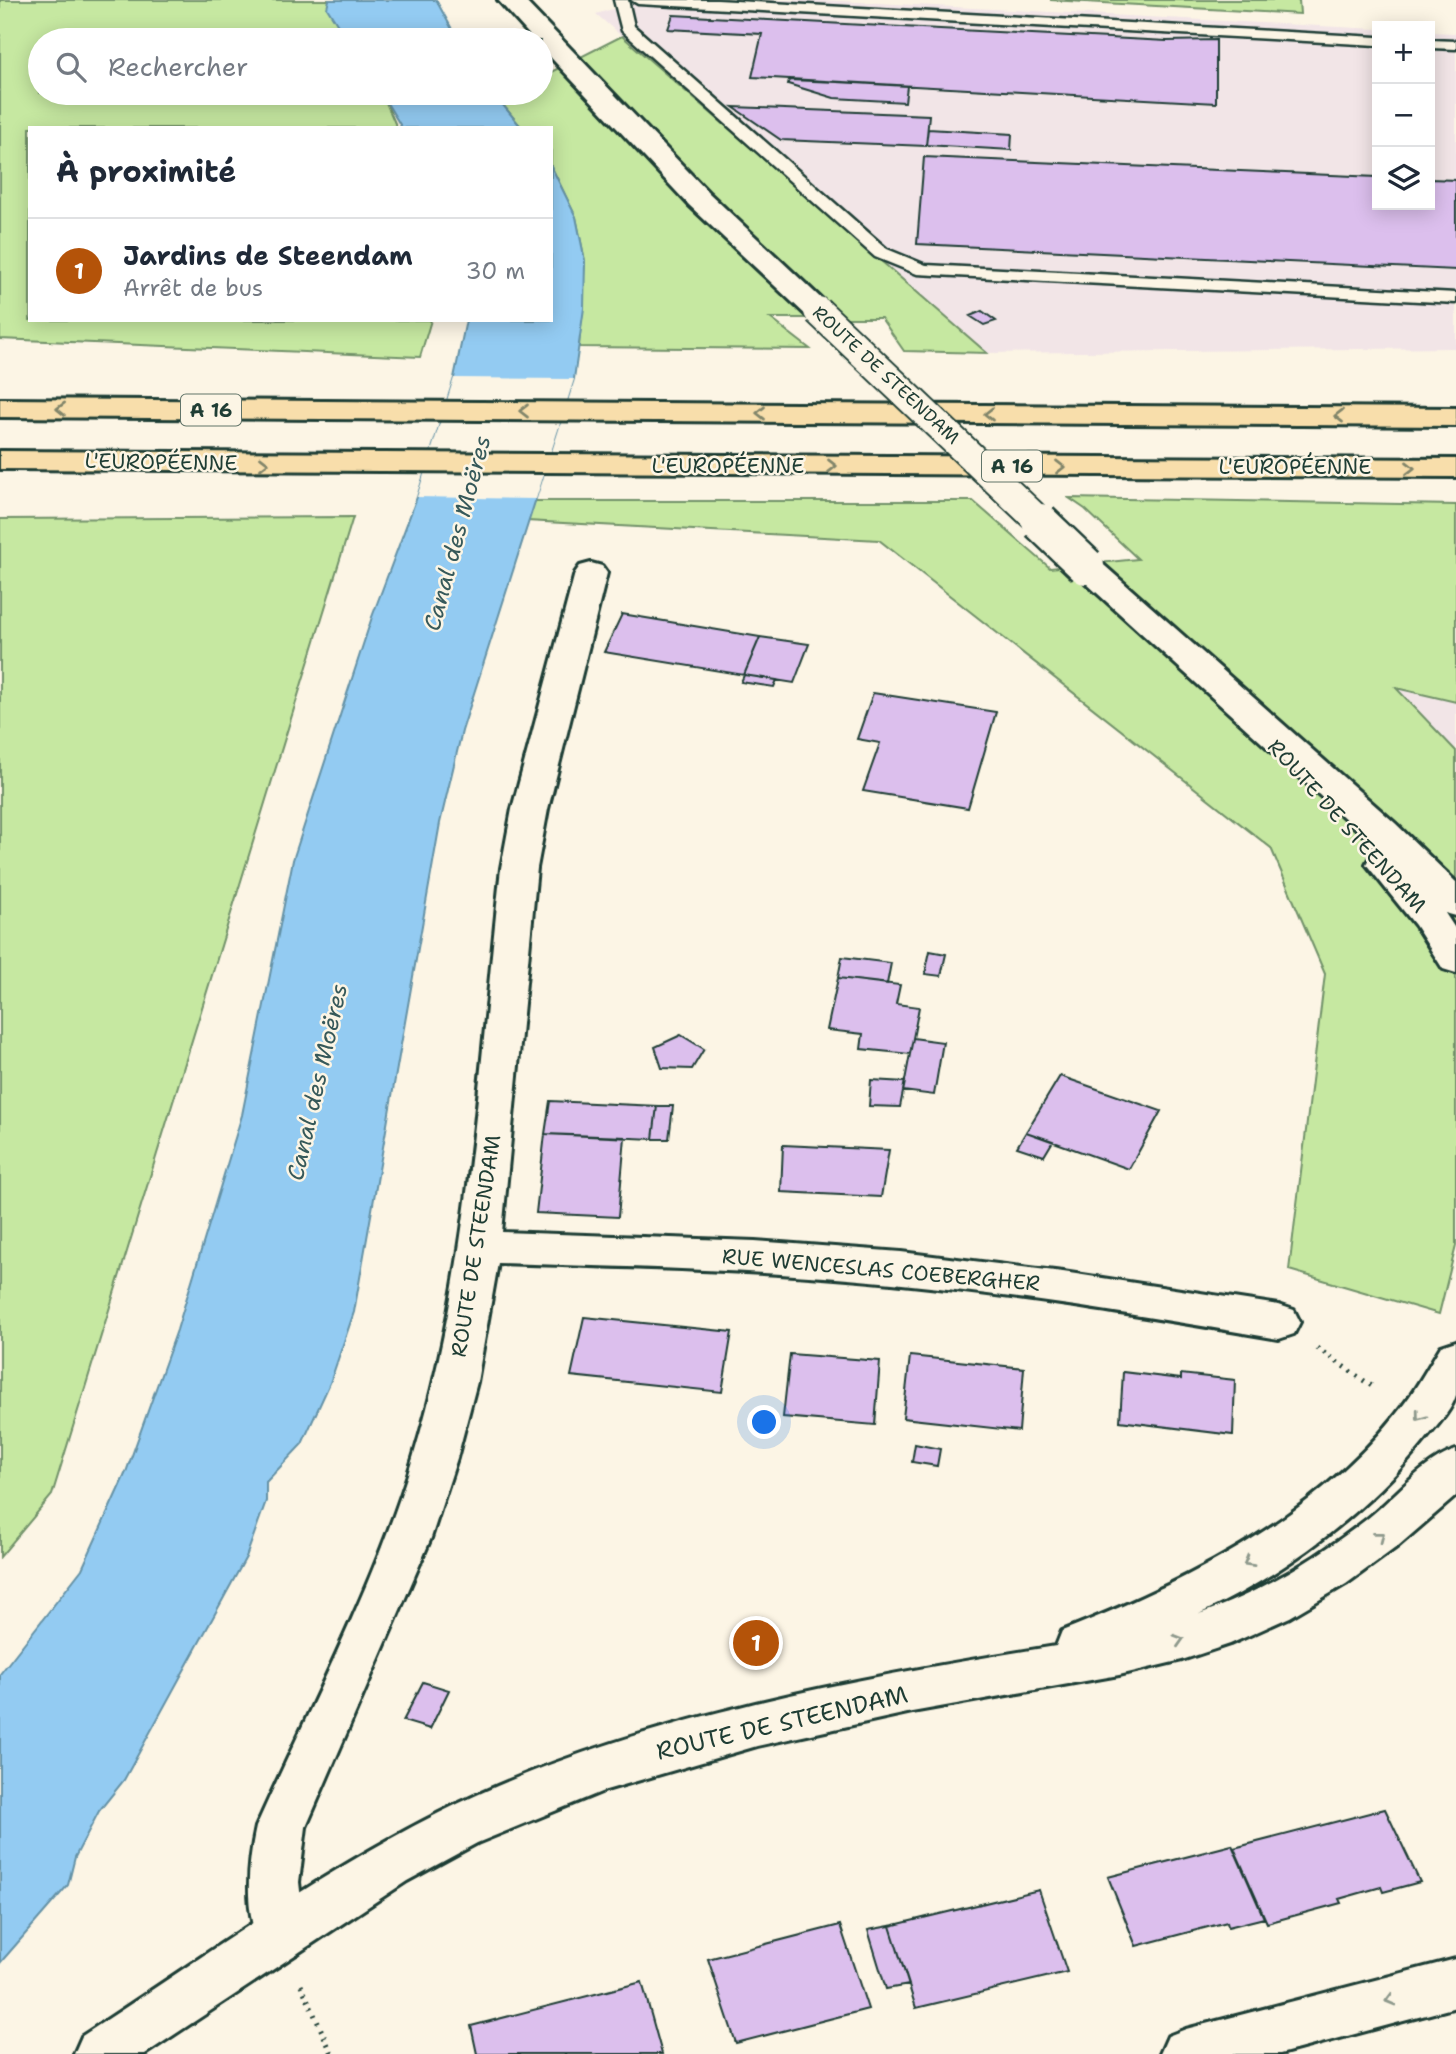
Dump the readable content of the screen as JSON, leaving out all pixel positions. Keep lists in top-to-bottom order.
{
  "streets": {
    "highway": ["A 16", "L'EUROPÉENNE"],
    "street": ["ROUTE DE STEENDAM", "RUE WENCESLAS COEBERGHER"]
  },
  "crossings": [
    ["ROUTE DE STEENDAM", "RUE WENCESLAS COEBERGHER"]
  ],
  "water": ["Canal des Moëres"],
  "page": {
    "map_buttons": ["+", "−"],
    "search": "Rechercher",
    "heading": "À proximité",
    "list": [
      {
        "mark": "1",
        "name": "Jardins de Steendam",
        "note": "Arrêt de bus",
        "value": "30 m"
      }
    ],
    "pins": "1"
  }
}
